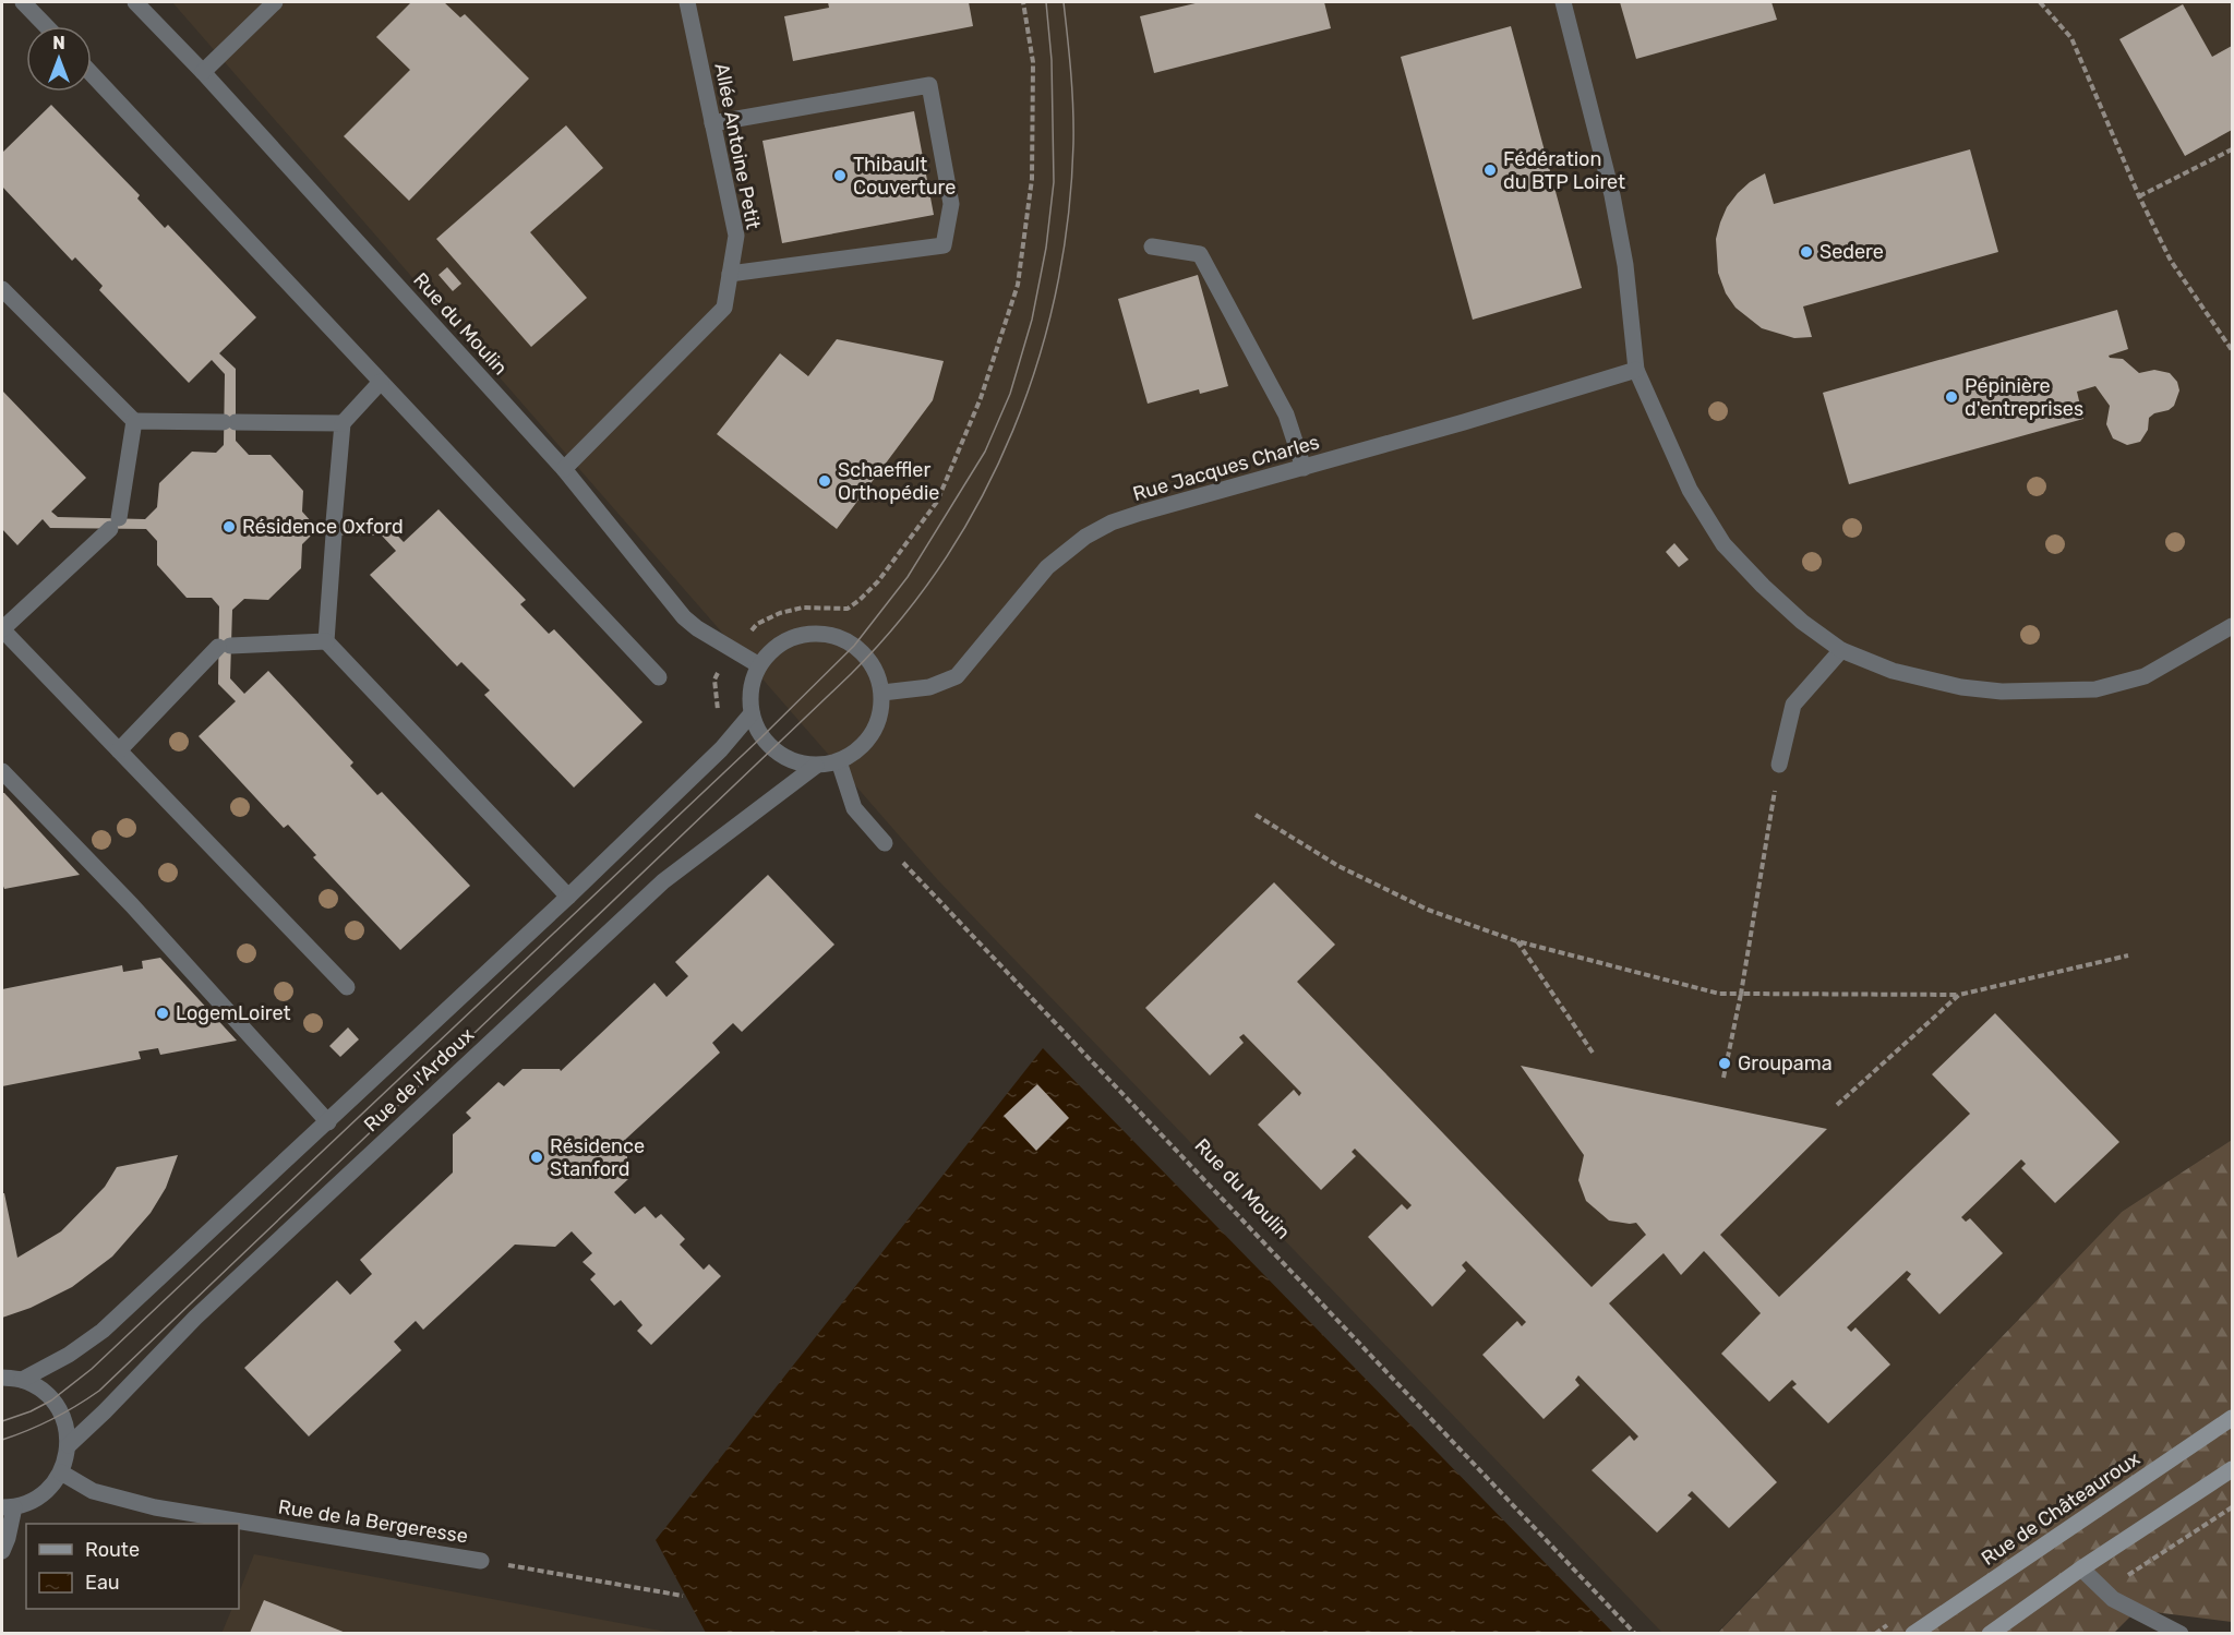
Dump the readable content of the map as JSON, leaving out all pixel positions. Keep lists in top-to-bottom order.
{
  "streets": {
    "street": [
      "Allée Antoine Petit",
      "Rue du Moulin",
      "Rue Jacques Charles",
      "Rue de l'Ardoux",
      "Rue de Châteauroux",
      "Rue de la Bergeresse"
    ]
  },
  "crossings": [
    ["Allée Antoine Petit", "Rue du Moulin"],
    ["Rue du Moulin", "Rue Jacques Charles"],
    ["Rue du Moulin", "Rue de l'Ardoux"],
    ["Rue Jacques Charles", "Rue de l'Ardoux"]
  ],
  "places": [
    "Fédération du BTP Loiret",
    "Thibault Couverture",
    "Sedere",
    "Pépinière d'entreprises",
    "Schaeffler Orthopédie",
    "Résidence Oxford",
    "LogemLoiret",
    "Groupama",
    "Résidence Stanford"
  ],
  "legend": ["Route", "Eau"],
  "north": "top"
}
